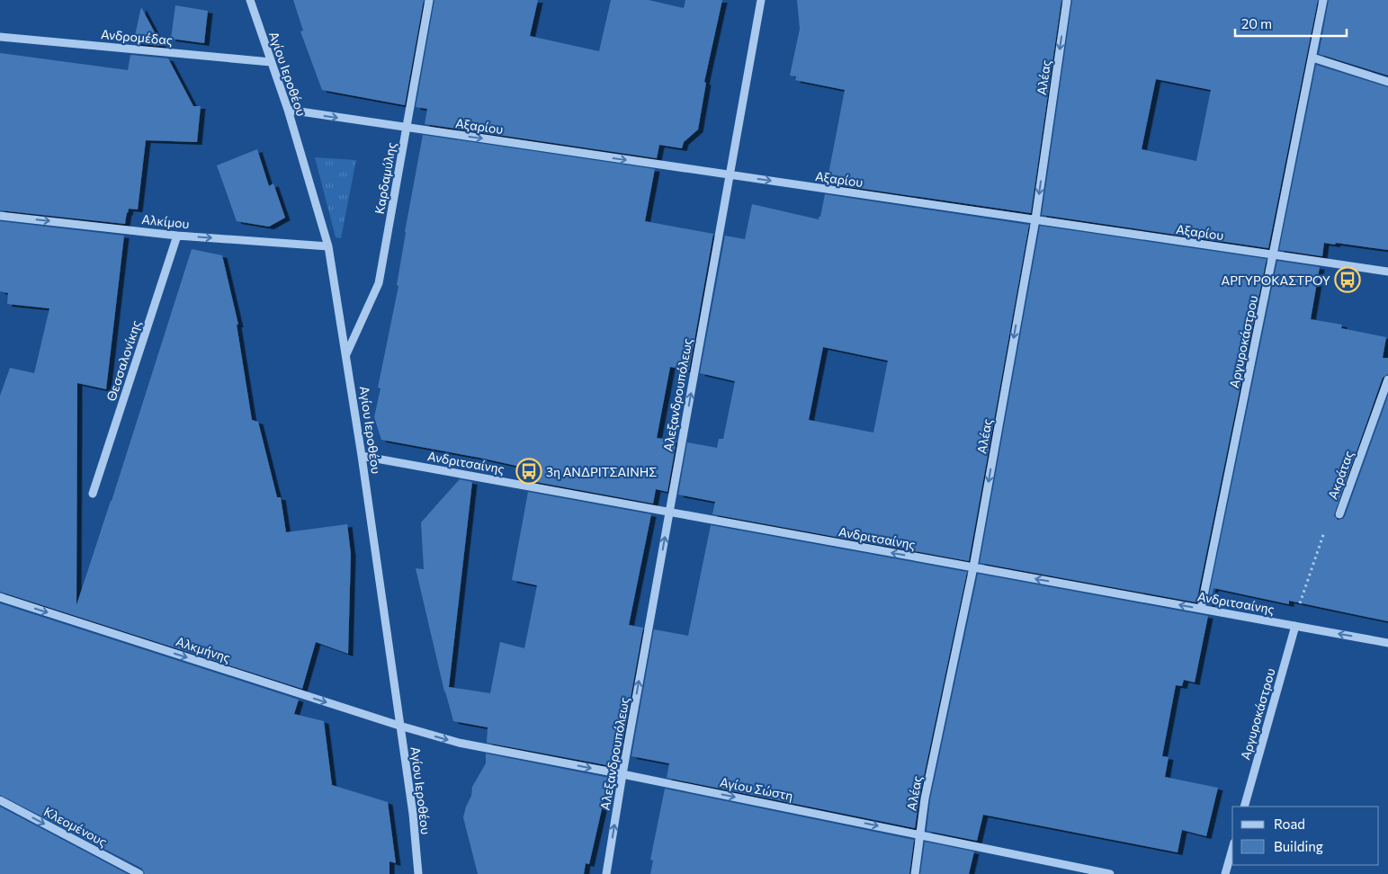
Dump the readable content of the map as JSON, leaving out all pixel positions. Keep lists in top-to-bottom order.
{
  "streets": {
    "street": [
      "Ανδρομέδας",
      "Αγίου Ιεροθέου",
      "Αλέας",
      "Αξαρίου",
      "Καρδαμύλης",
      "Αλκίμου",
      "Αργυροκάστρου",
      "Θεσσαλονίκης",
      "Αλεξανδρουπόλεως",
      "Ανδριτσαίνης",
      "Ακράτας",
      "Αλκμήνης",
      "Αγίου Σώστη",
      "Κλεομένους"
    ]
  },
  "crossings": [
    ["Ανδρομέδας", "Αγίου Ιεροθέου"],
    ["Αγίου Ιεροθέου", "Αξαρίου"],
    ["Αγίου Ιεροθέου", "Καρδαμύλης"],
    ["Αγίου Ιεροθέου", "Αλκίμου"],
    ["Αγίου Ιεροθέου", "Ανδριτσαίνης"],
    ["Αγίου Ιεροθέου", "Αλκμήνης"],
    ["Αγίου Ιεροθέου", "Αγίου Σώστη"],
    ["Αλέας", "Αξαρίου"],
    ["Αλέας", "Ανδριτσαίνης"],
    ["Αλέας", "Αγίου Σώστη"],
    ["Αξαρίου", "Καρδαμύλης"],
    ["Αξαρίου", "Αργυροκάστρου"],
    ["Αξαρίου", "Αλεξανδρουπόλεως"],
    ["Αλκίμου", "Θεσσαλονίκης"],
    ["Αργυροκάστρου", "Ανδριτσαίνης"],
    ["Αργυροκάστρου", "Ακράτας"],
    ["Αλεξανδρουπόλεως", "Ανδριτσαίνης"],
    ["Αλεξανδρουπόλεως", "Αγίου Σώστη"],
    ["Ανδριτσαίνης", "Ακράτας"],
    ["Αλκμήνης", "Αγίου Σώστη"]
  ],
  "one_way": [
    "Αλέας",
    "Αξαρίου",
    "Αλκίμου",
    "Αλεξανδρουπόλεως",
    "Ανδριτσαίνης",
    "Αλκμήνης",
    "Αγίου Σώστη",
    "Κλεομένους"
  ],
  "places": {
    "bus stop": ["ΑΡΓΥΡΟΚΑΣΤΡΟΥ", "3η ΑΝΔΡΙΤΣΑΙΝΗΣ"]
  },
  "legend": ["Road", "Building"],
  "scale_bar": "20 m"
}
